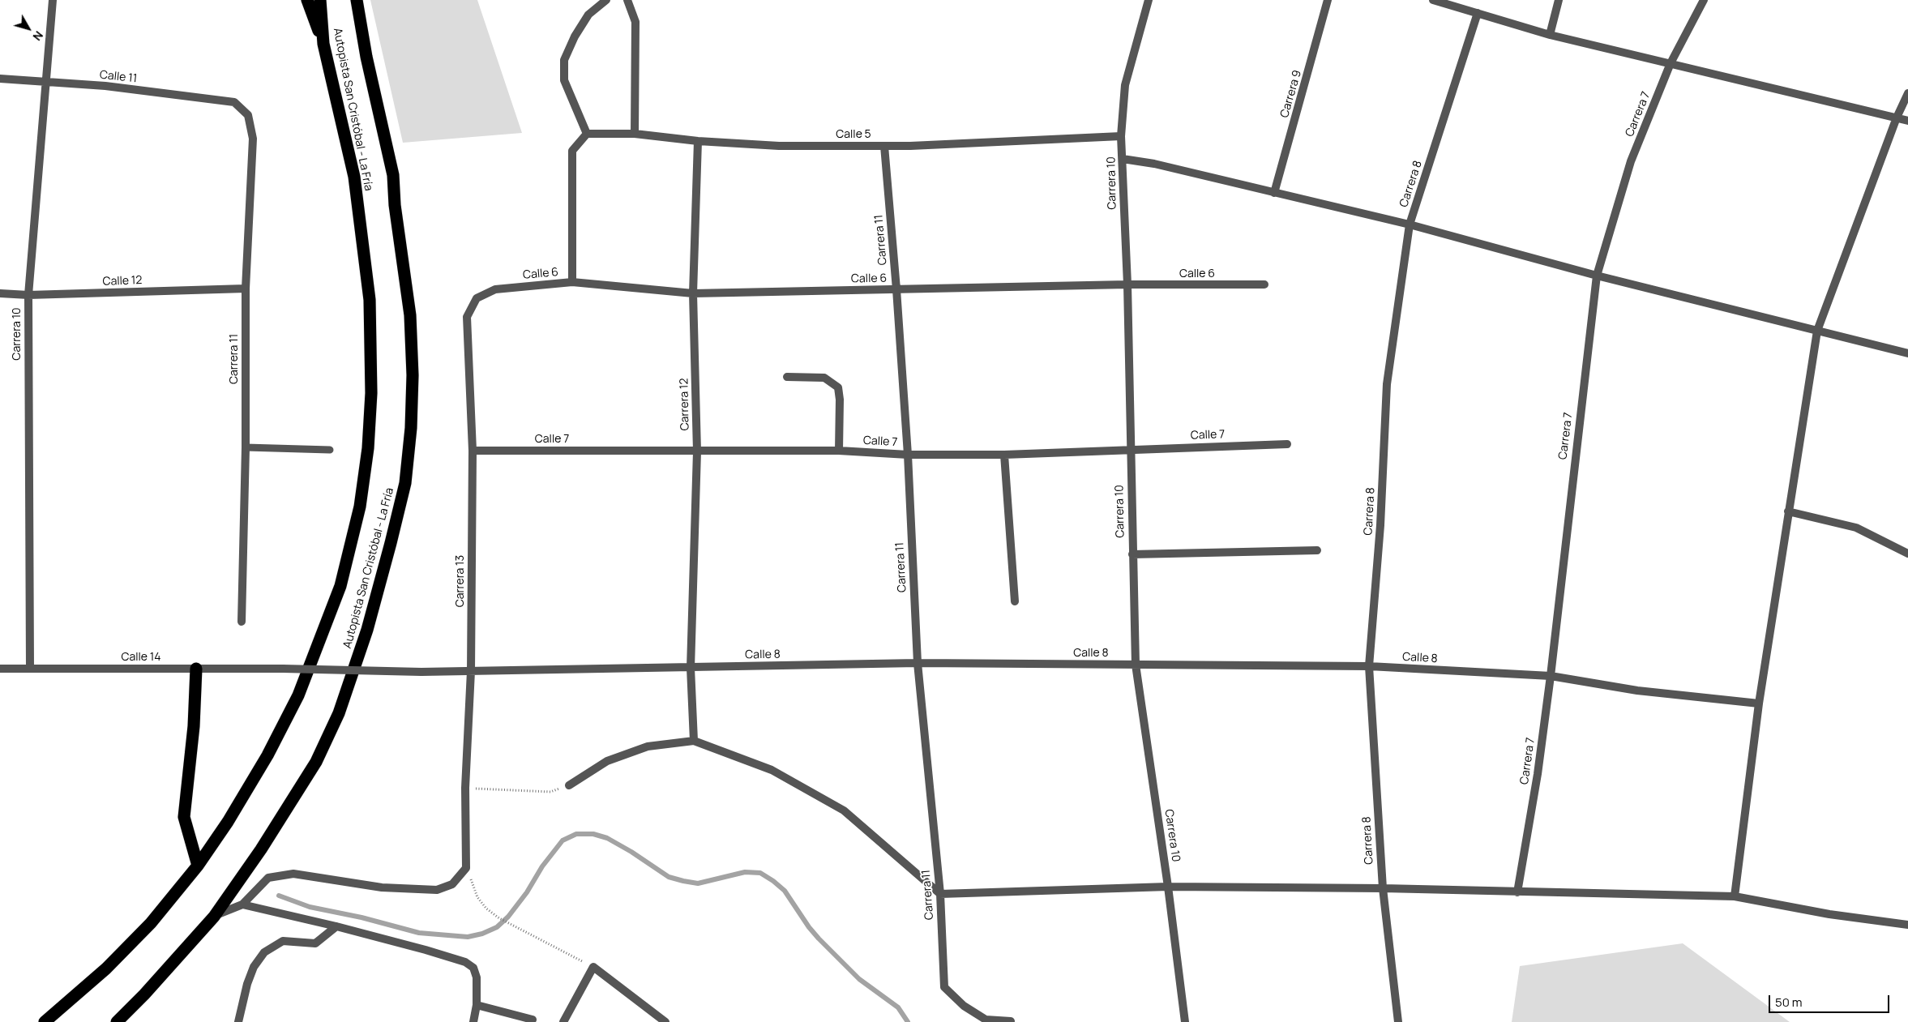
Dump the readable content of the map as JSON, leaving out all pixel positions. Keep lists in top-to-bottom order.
{
  "streets": {
    "highway": ["Autopista San Cristóbal - La Fría"],
    "street": [
      "Calle 11",
      "Carrera 9",
      "Carrera 7",
      "Calle 5",
      "Carrera 10",
      "Carrera 8",
      "Carrera 11",
      "Calle 6",
      "Calle 12",
      "Carrera 12",
      "Calle 7",
      "Carrera 13",
      "Calle 8",
      "Calle 14"
    ]
  },
  "crossings": [
    ["Calle 11", "Carrera 10"],
    ["Calle 11", "Carrera 11"],
    ["Carrera 7", "Calle 8"],
    ["Calle 5", "Carrera 10"],
    ["Calle 5", "Carrera 11"],
    ["Calle 5", "Carrera 12"],
    ["Carrera 10", "Calle 6"],
    ["Carrera 10", "Calle 12"],
    ["Carrera 10", "Calle 7"],
    ["Carrera 10", "Calle 8"],
    ["Carrera 10", "Calle 14"],
    ["Carrera 8", "Calle 8"],
    ["Carrera 11", "Calle 6"],
    ["Carrera 11", "Calle 12"],
    ["Carrera 11", "Calle 7"],
    ["Carrera 11", "Calle 8"],
    ["Calle 6", "Carrera 12"],
    ["Calle 6", "Carrera 13"],
    ["Carrera 12", "Calle 7"],
    ["Carrera 12", "Calle 8"],
    ["Calle 7", "Carrera 13"],
    ["Carrera 13", "Calle 8"],
    ["Calle 8", "Calle 14"]
  ],
  "scale_bar": "50 m",
  "north": "bottom right"
}
